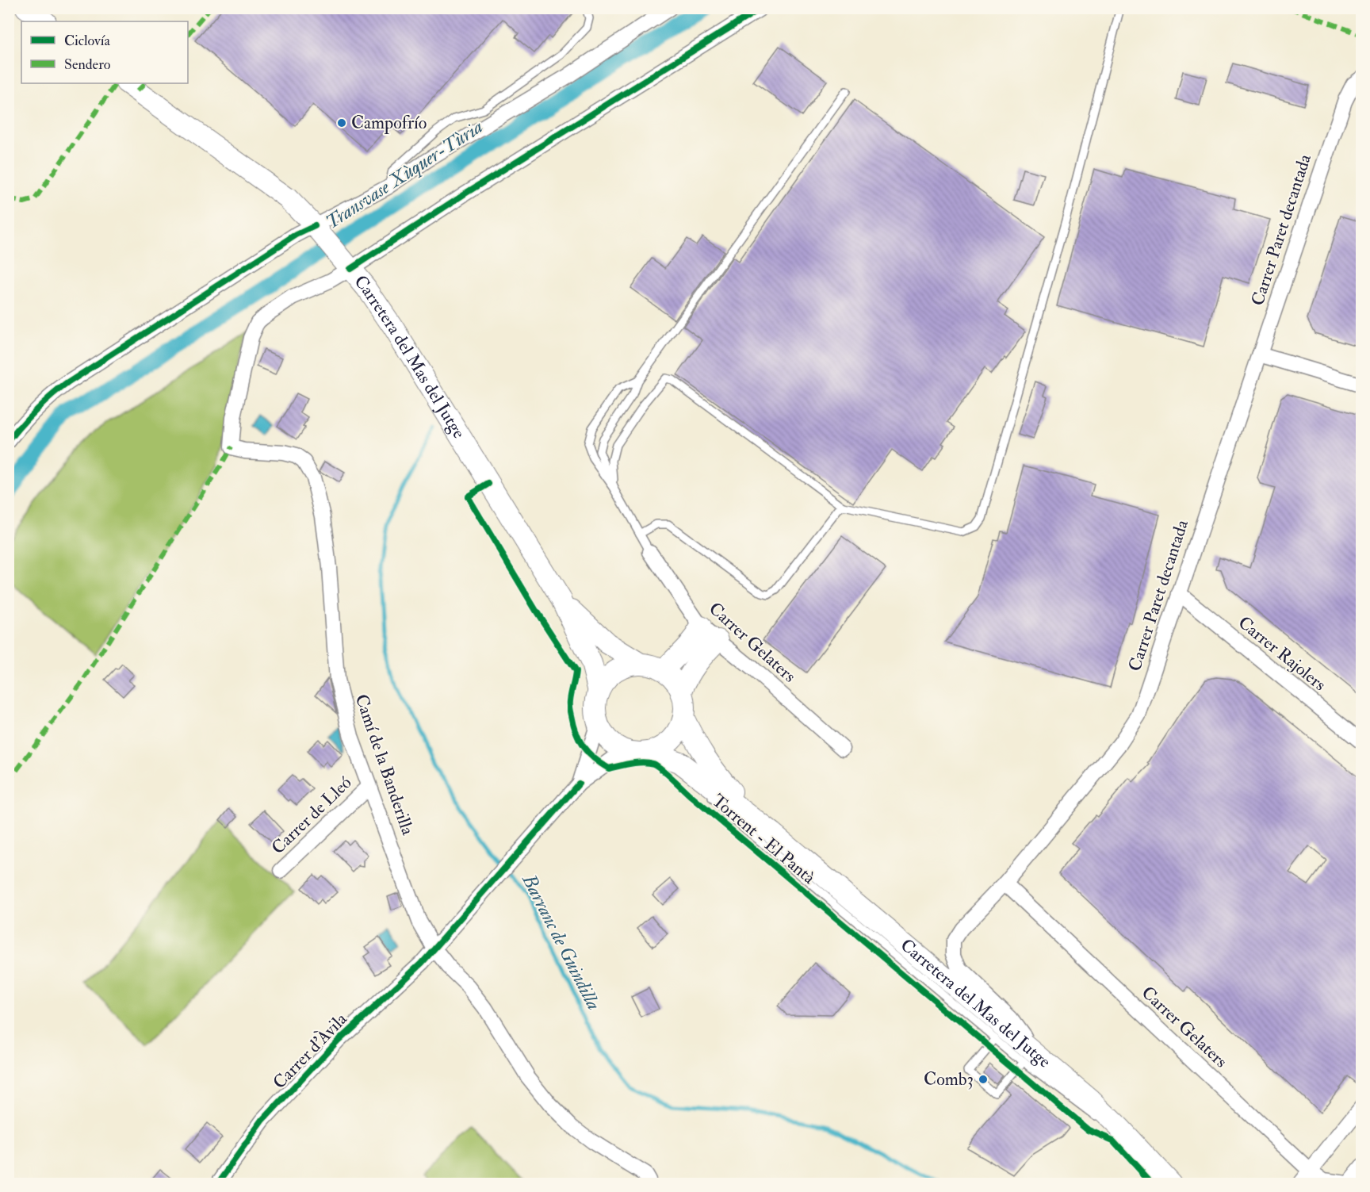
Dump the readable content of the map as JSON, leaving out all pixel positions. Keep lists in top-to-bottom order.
{
  "streets": {
    "street": [
      "Carrer Paret decantada",
      "Carretera del Mas del Jutge",
      "Carrer Gelaters",
      "Carrer Rajolers",
      "Camí de la Banderilla",
      "Carrer de Lleó",
      "Carrer d'Àvila"
    ],
    "cycle path": ["Torrent - El Pantà"]
  },
  "crossings": [
    ["Carrer Paret decantada", "Carretera del Mas del Jutge"],
    ["Carrer Paret decantada", "Carrer Gelaters"],
    ["Carrer Paret decantada", "Carrer Rajolers"],
    ["Carretera del Mas del Jutge", "Camí de la Banderilla"],
    ["Camí de la Banderilla", "Carrer de Lleó"],
    ["Camí de la Banderilla", "Carrer d'Àvila"]
  ],
  "water": ["Transvase Xùquer-Tùria", "Barranc de Guindilla"],
  "places": ["Campofrío", "Comb3"],
  "legend": ["Ciclovía", "Sendero"]
}
